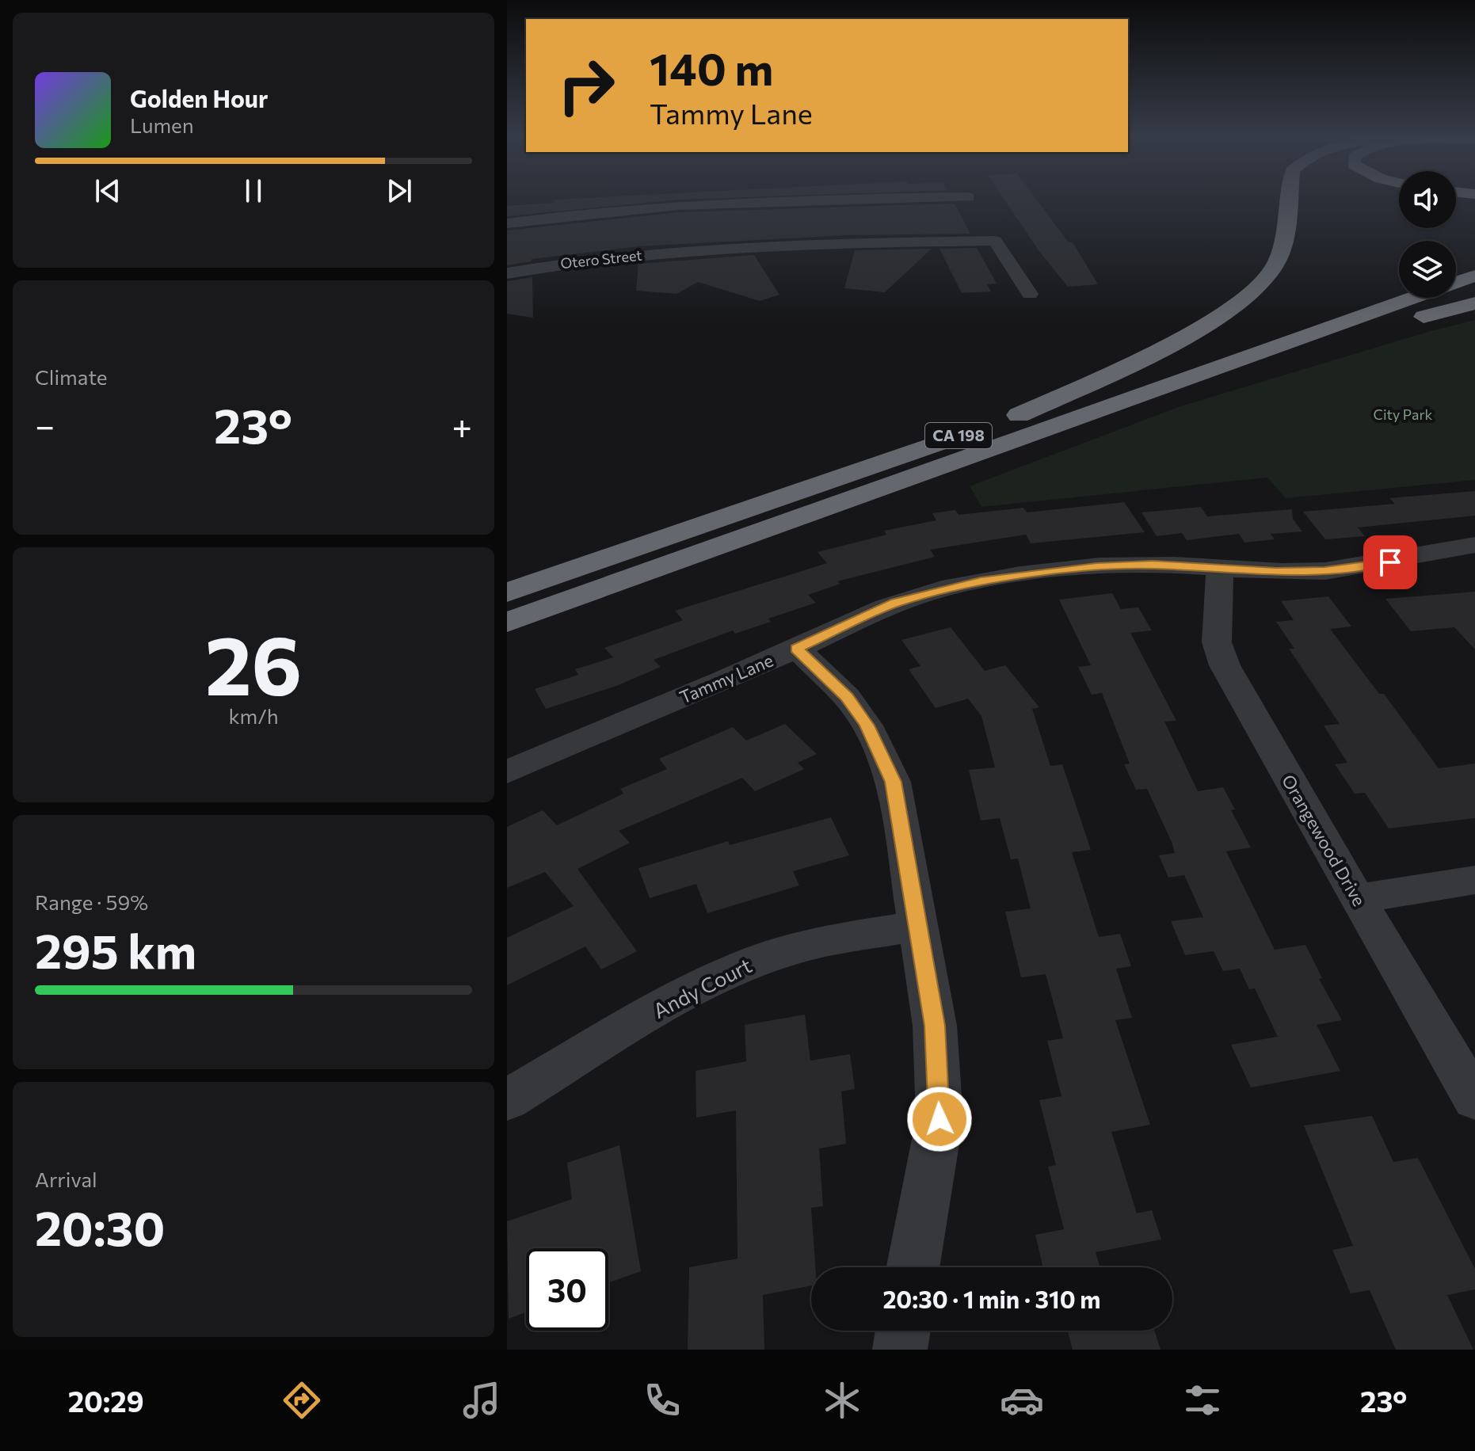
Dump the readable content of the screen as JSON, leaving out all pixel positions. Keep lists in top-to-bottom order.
{
  "streets": {
    "highway": ["CA 198"],
    "street": [
      "Otero Street",
      "Tammy Lane",
      "Orangewood Drive",
      "Andy Court"
    ]
  },
  "crossings": [
    ["Tammy Lane", "Orangewood Drive"]
  ],
  "parks": ["City Park"],
  "page": {
    "turn": ["140 m", "Tammy Lane"],
    "song": ["Golden Hour", "Lumen"],
    "tile": [
      "Climate",
      ["26", "km/h"],
      ["Range · 59%", "295 km"],
      ["Arrival", "20:30"]
    ],
    "heat": ["−", "23°", "+"],
    "limit": "30",
    "trip": "20:30 · 1 min · 310 m",
    "tabs": ["20:29", "23°"]
  }
}
